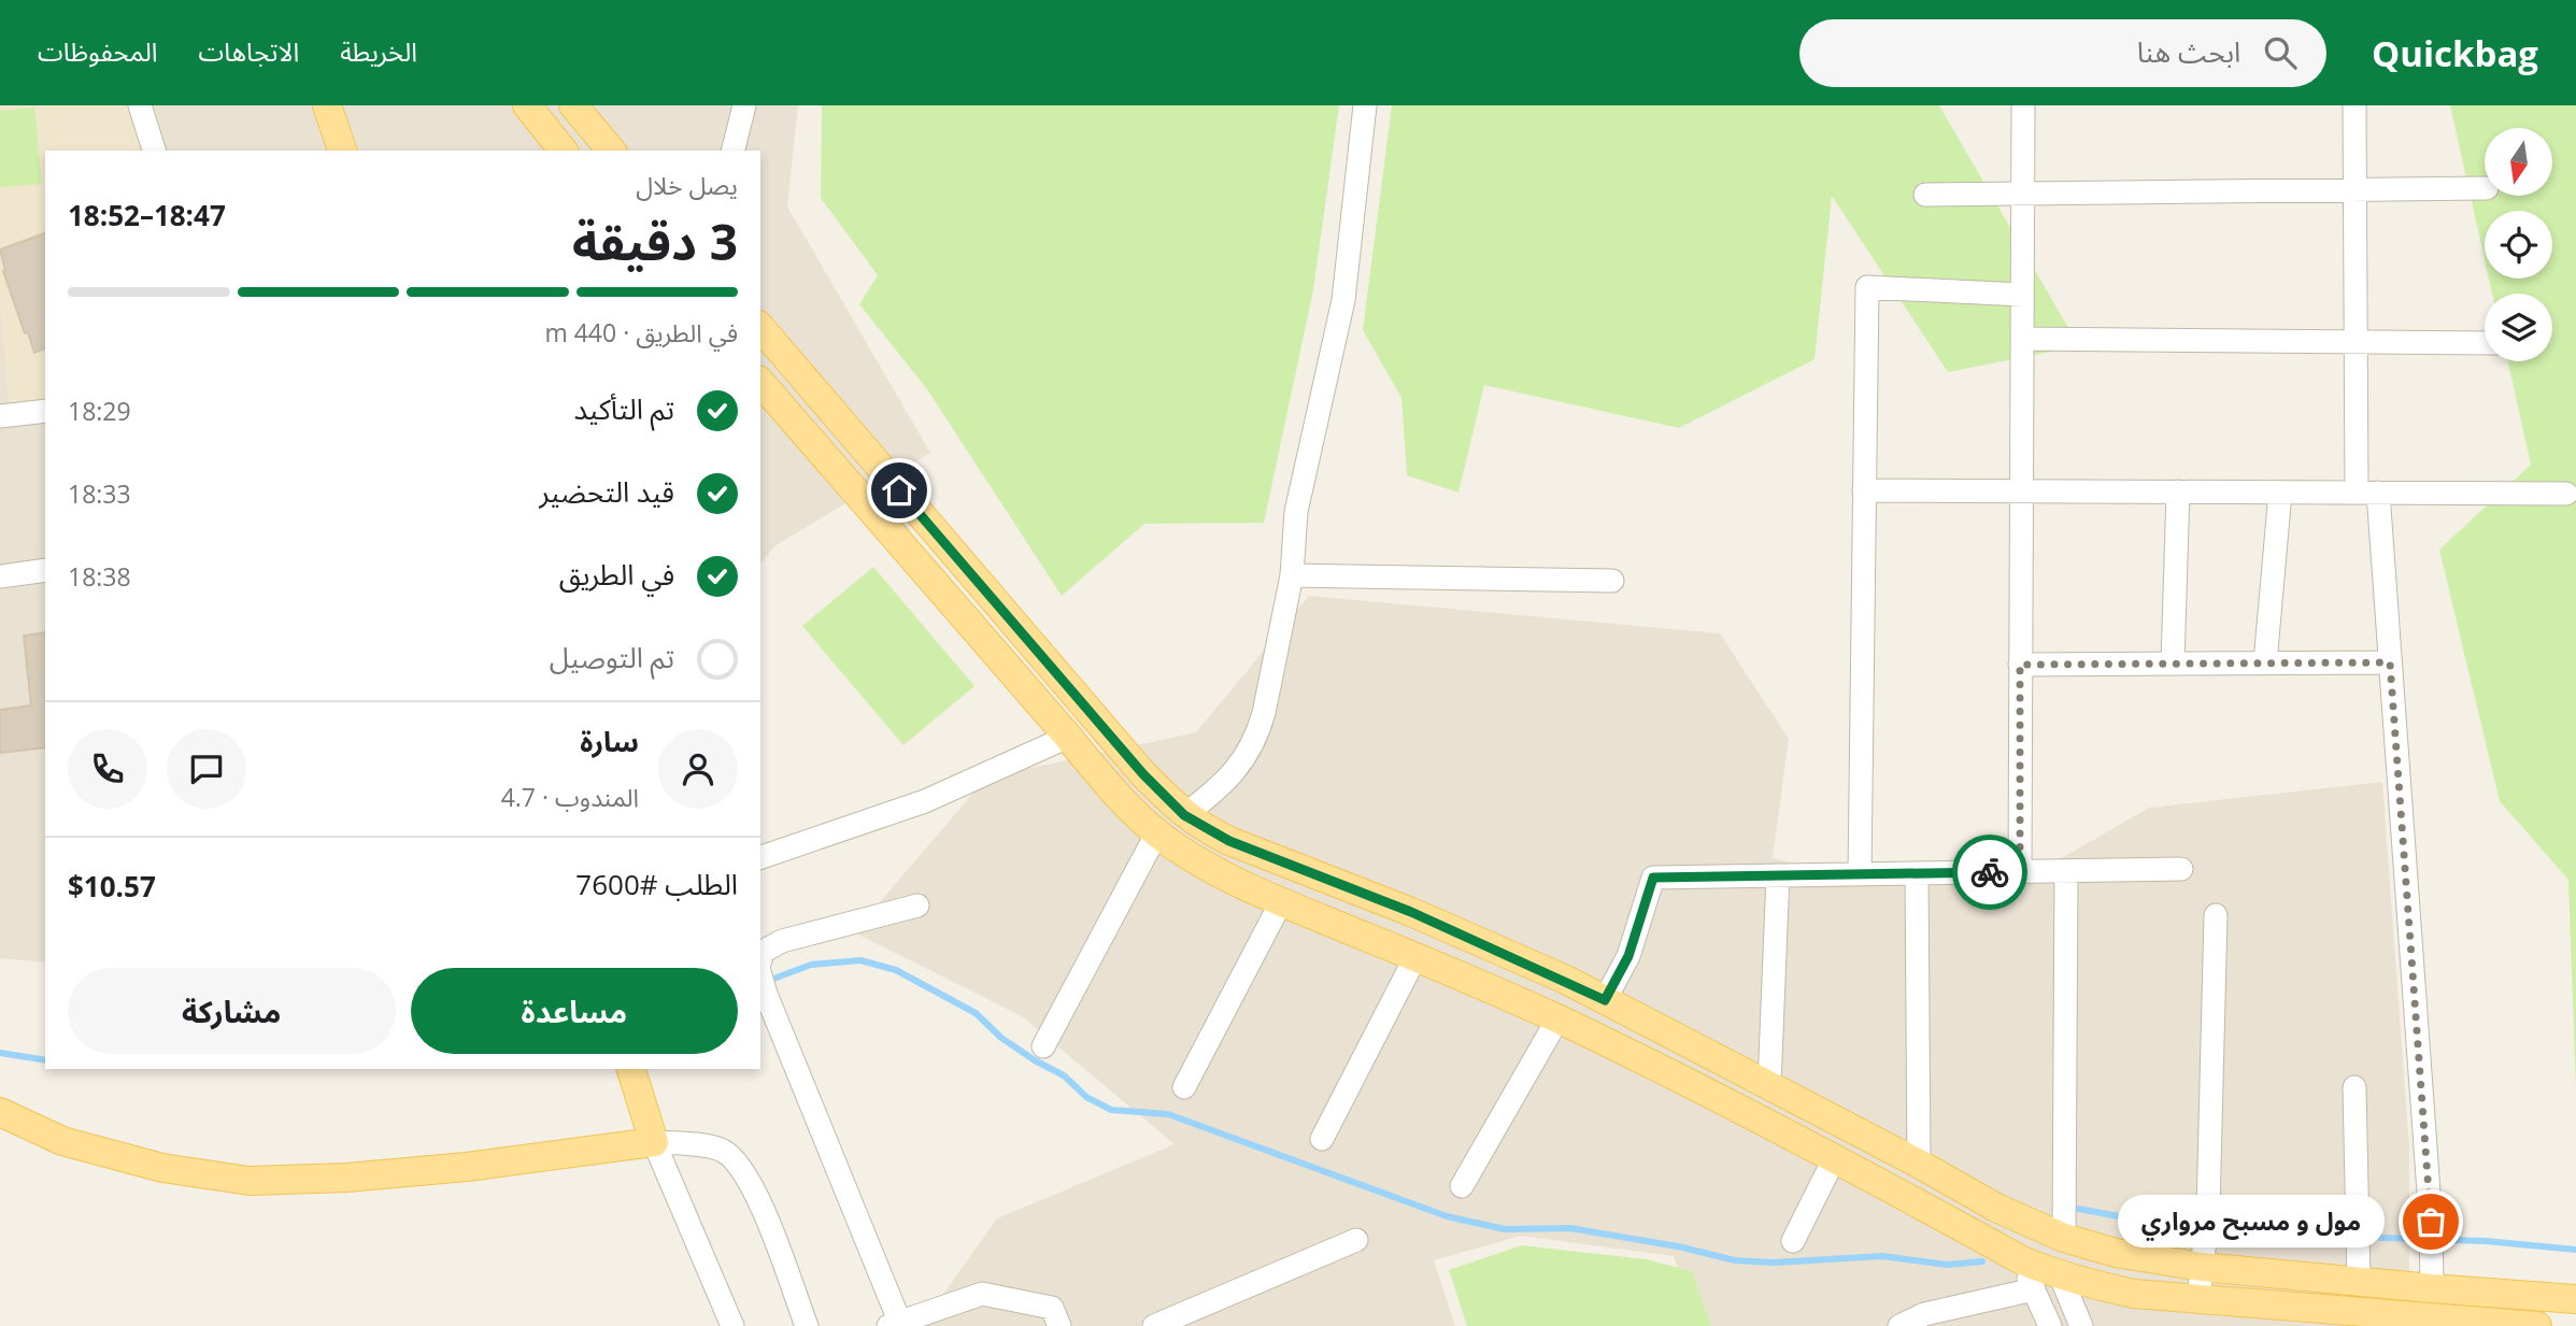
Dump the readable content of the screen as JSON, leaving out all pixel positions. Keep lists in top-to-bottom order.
{
  "places": ["مول و مسبح مرواري"],
  "north": "bottom",
  "page": {
    "header": "Quickbag",
    "search": "ابحث هنا",
    "nav": ["الخريطة", "الاتجاهات", "المحفوظات"],
    "heading": ["3 دقيقة", "يصل خلال", "18:47–18:52"],
    "panel": [
      "سارة",
      "المندوب · 4.7",
      "الطلب #7600",
      "$10.57"
    ],
    "bar": "في الطريق · 440 m",
    "list": [
      ["تم التأكيد", "18:29"],
      ["قيد التحضير", "18:33"],
      ["في الطريق", "18:38"],
      "تم التوصيل"
    ],
    "buttons": ["مساعدة", "مشاركة"],
    "bubble": "مول و مسبح مرواري"
  }
}
